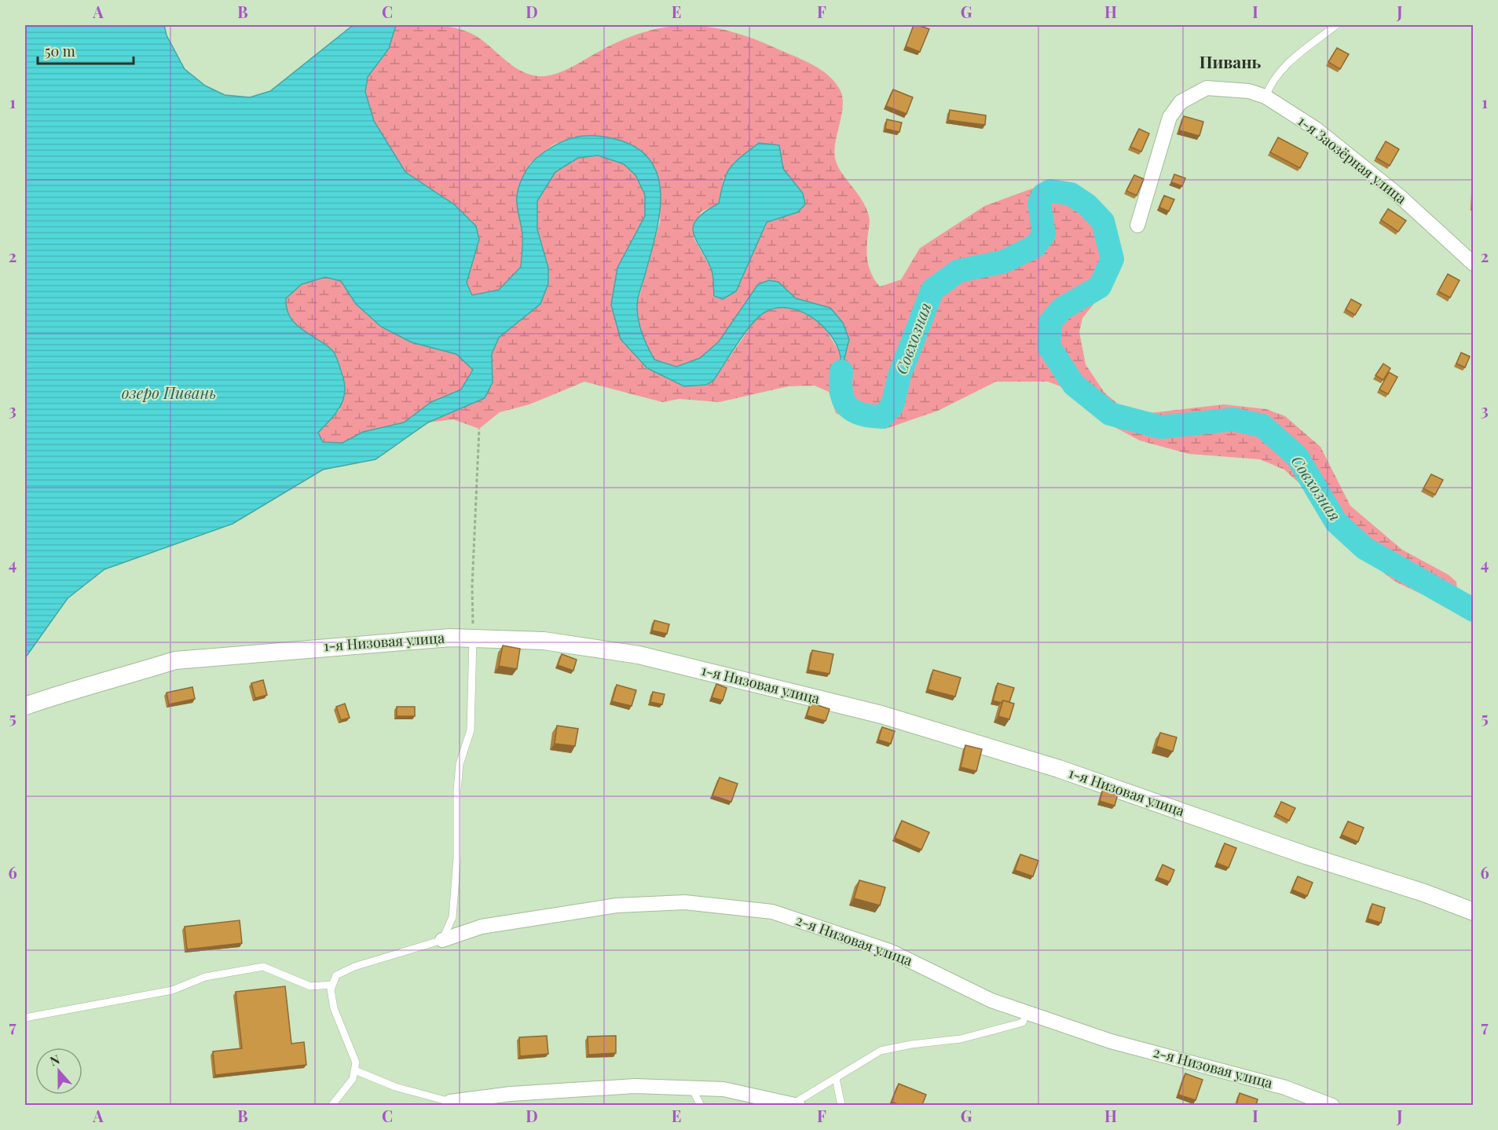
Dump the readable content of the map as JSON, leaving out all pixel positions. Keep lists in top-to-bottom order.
{
  "streets": {
    "street": ["1-я Заозёрная улица", "1-я Низовая улица", "2-я Низовая улица"]
  },
  "districts": ["Пивань"],
  "water": ["Совхозная", "озеро Пивань"],
  "scale_bar": "50 m",
  "north": "top",
  "grid": {
    "columns": [
      "A",
      "B",
      "C",
      "D",
      "E",
      "F",
      "G",
      "H",
      "I",
      "J"
    ],
    "rows": [
      "1",
      "2",
      "3",
      "4",
      "5",
      "6",
      "7"
    ]
  }
}
